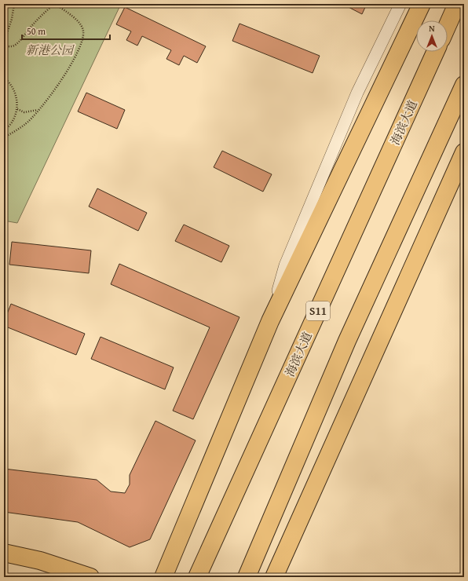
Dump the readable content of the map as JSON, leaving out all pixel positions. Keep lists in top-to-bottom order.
{
  "streets": {
    "main road": ["海滨大道", "S11"]
  },
  "parks": ["新港公园"],
  "scale_bar": "50 m",
  "north": "top"
}
